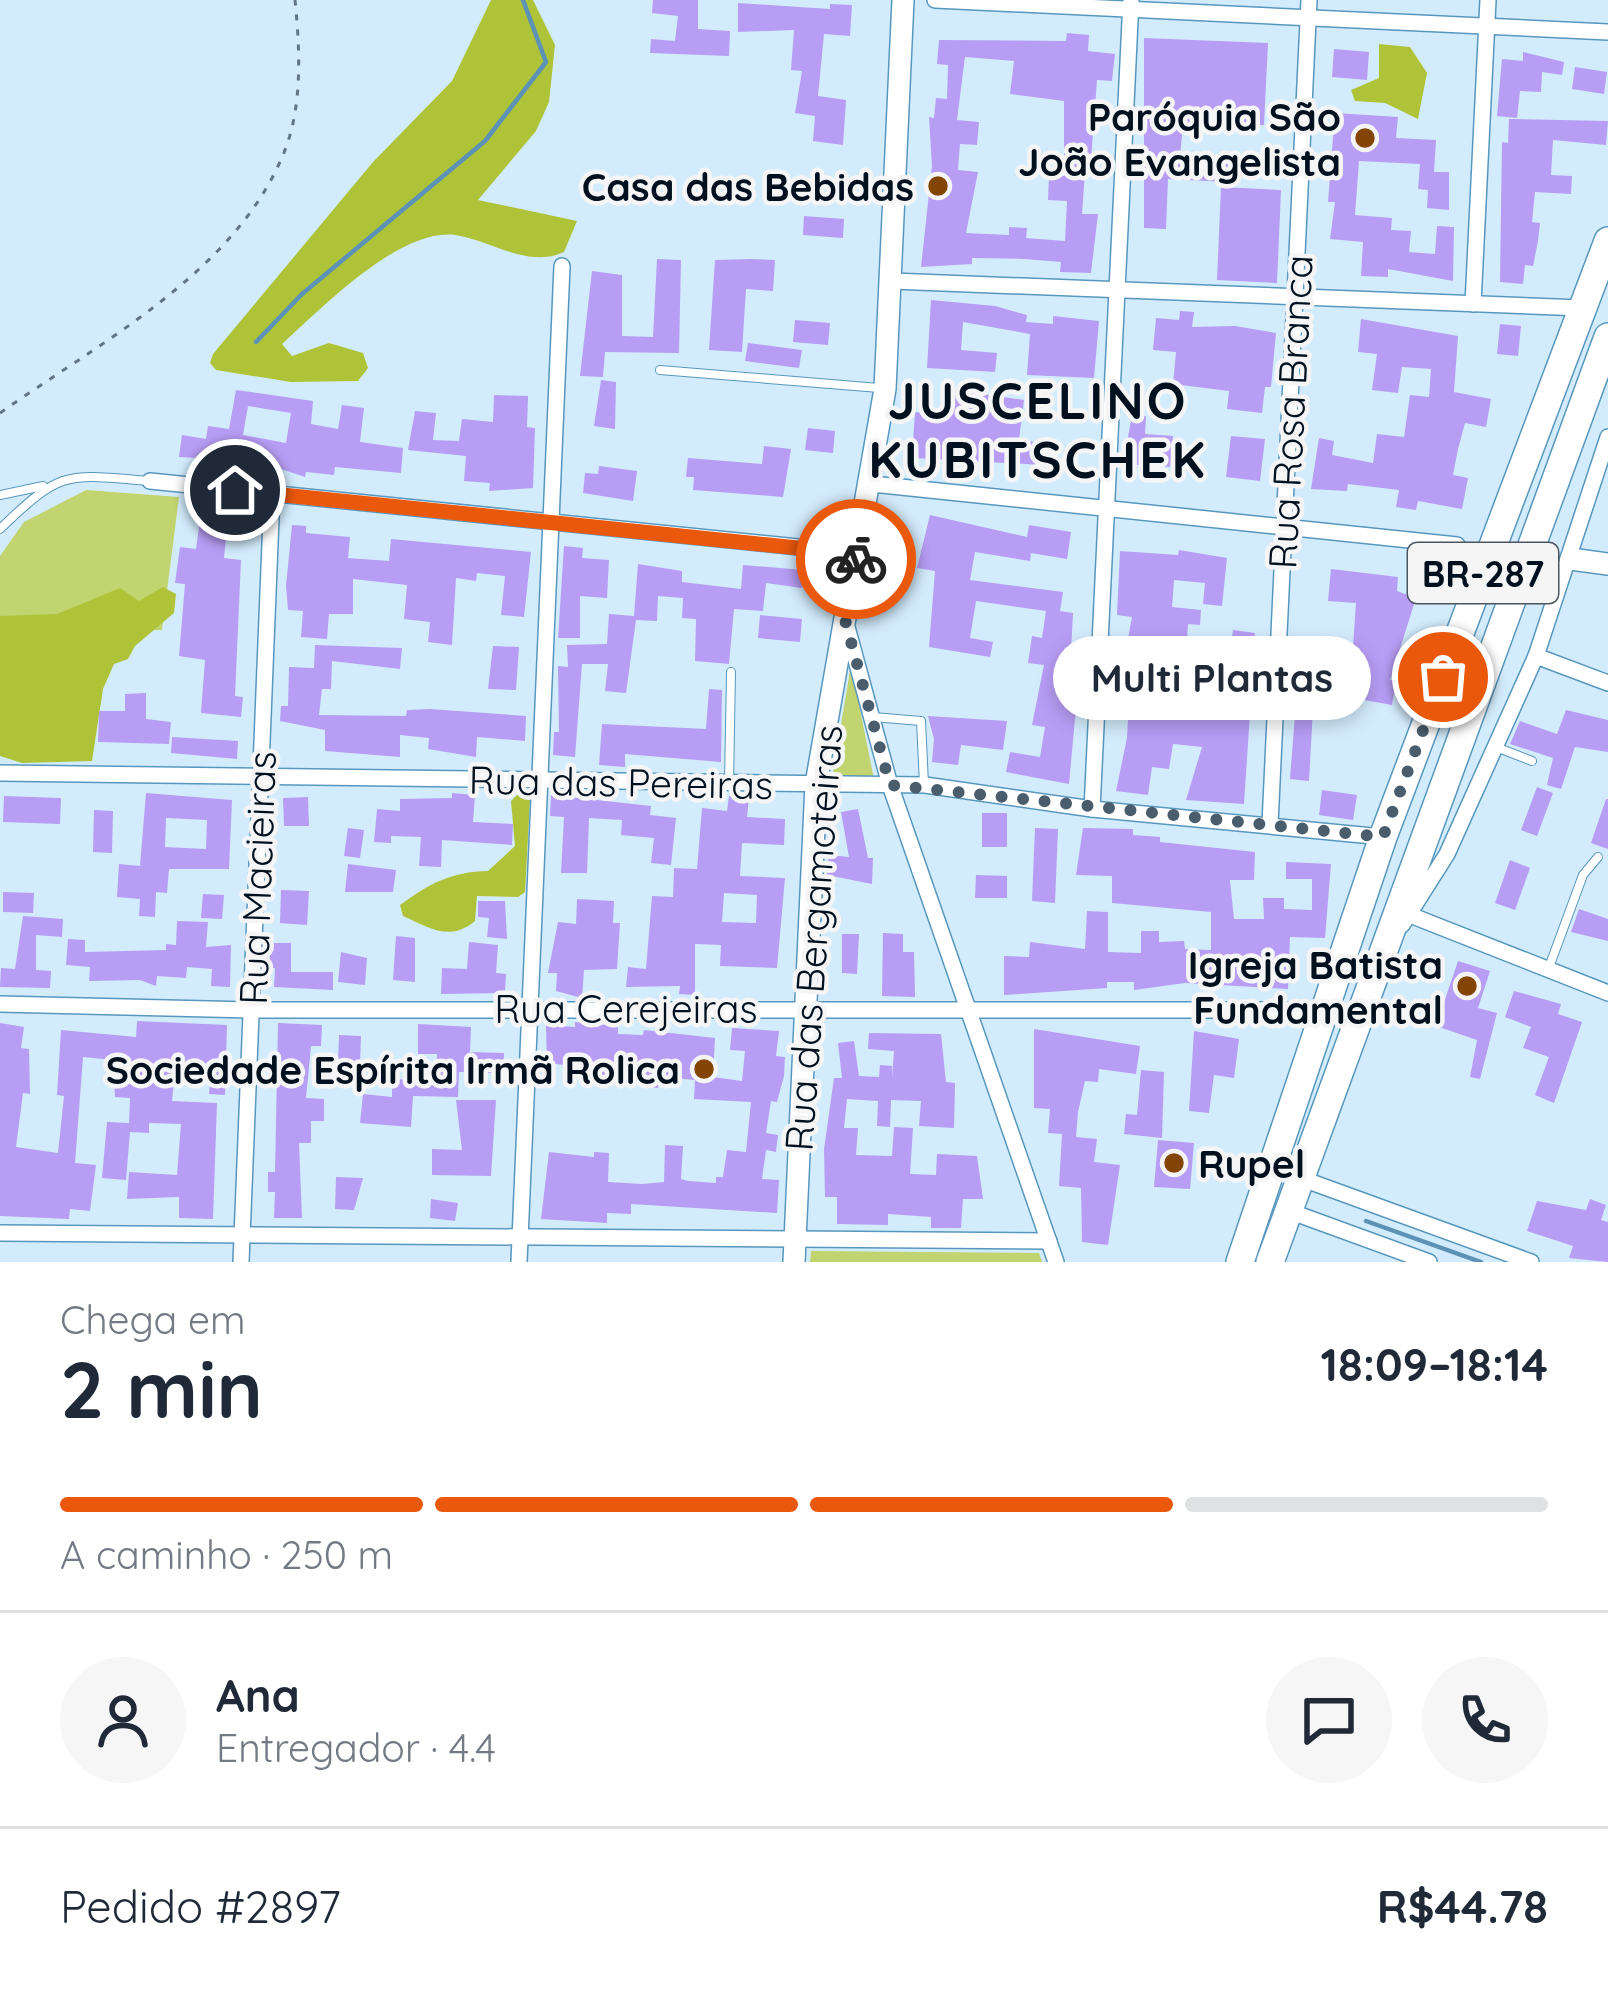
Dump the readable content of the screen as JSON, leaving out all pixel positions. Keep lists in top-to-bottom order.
{
  "streets": {
    "highway": ["BR-287"],
    "street": [
      "Rua Rosa Branca",
      "Rua das Pereiras",
      "Rua Macieiras",
      "Rua das Bergamoteiras",
      "Rua Cerejeiras"
    ]
  },
  "crossings": [
    ["Rua Rosa Branca", "Rua das Pereiras"],
    ["BR-287", "Rua das Pereiras"],
    ["BR-287", "Rua Cerejeiras"],
    ["Rua das Pereiras", "Rua Macieiras"],
    ["Rua das Pereiras", "Rua das Bergamoteiras"],
    ["Rua Macieiras", "Rua Cerejeiras"],
    ["Rua das Bergamoteiras", "Rua Cerejeiras"]
  ],
  "districts": ["JUSCELINO KUBITSCHEK"],
  "places": [
    "Paróquia São João Evangelista",
    "Casa das Bebidas",
    "Multi Plantas",
    "Igreja Batista Fundamental",
    "Sociedade Espírita Irmã Rolica",
    "Rupel"
  ],
  "page": {
    "bubble": "Multi Plantas",
    "heading": ["2 min", "Chega em", "18:09–18:14"],
    "panel": [
      "Ana",
      "Entregador · 4.4",
      "Pedido #2897",
      "R$44.78"
    ],
    "bar": "A caminho · 250 m"
  }
}
